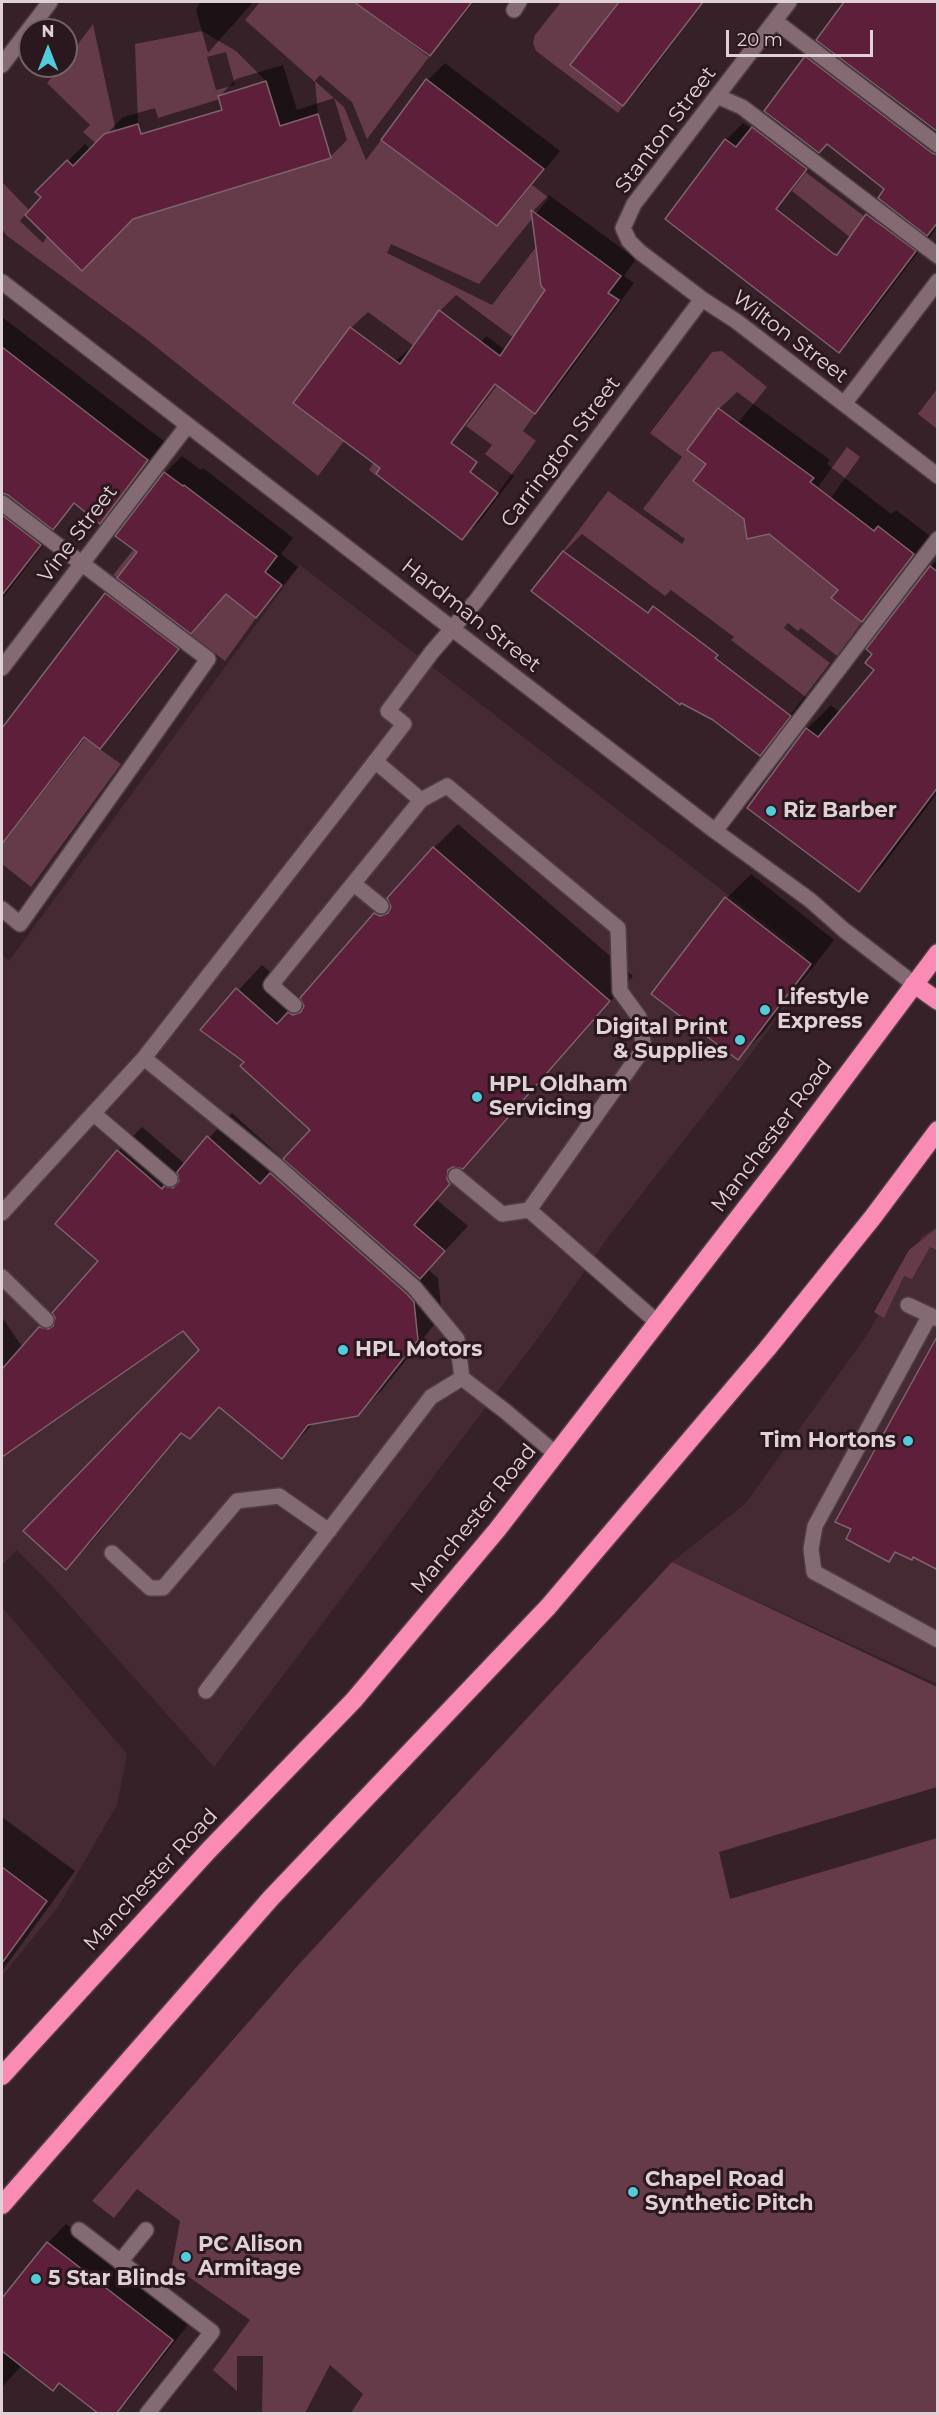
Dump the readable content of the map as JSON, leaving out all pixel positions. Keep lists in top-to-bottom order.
{
  "streets": {
    "highway": ["Manchester Road"],
    "street": [
      "Stanton Street",
      "Wilton Street",
      "Carrington Street",
      "Vine Street",
      "Hardman Street"
    ]
  },
  "crossings": [
    ["Stanton Street", "Wilton Street"],
    ["Wilton Street", "Carrington Street"],
    ["Carrington Street", "Hardman Street"],
    ["Vine Street", "Hardman Street"],
    ["Hardman Street", "Manchester Road"]
  ],
  "places": [
    "Riz Barber",
    "Lifestyle Express",
    "Digital Print & Supplies",
    "HPL Oldham Servicing",
    "HPL Motors",
    "Tim Hortons",
    "Chapel Road Synthetic Pitch",
    "PC Alison Armitage",
    "5 Star Blinds"
  ],
  "scale_bar": "20 m",
  "north": "top"
}
